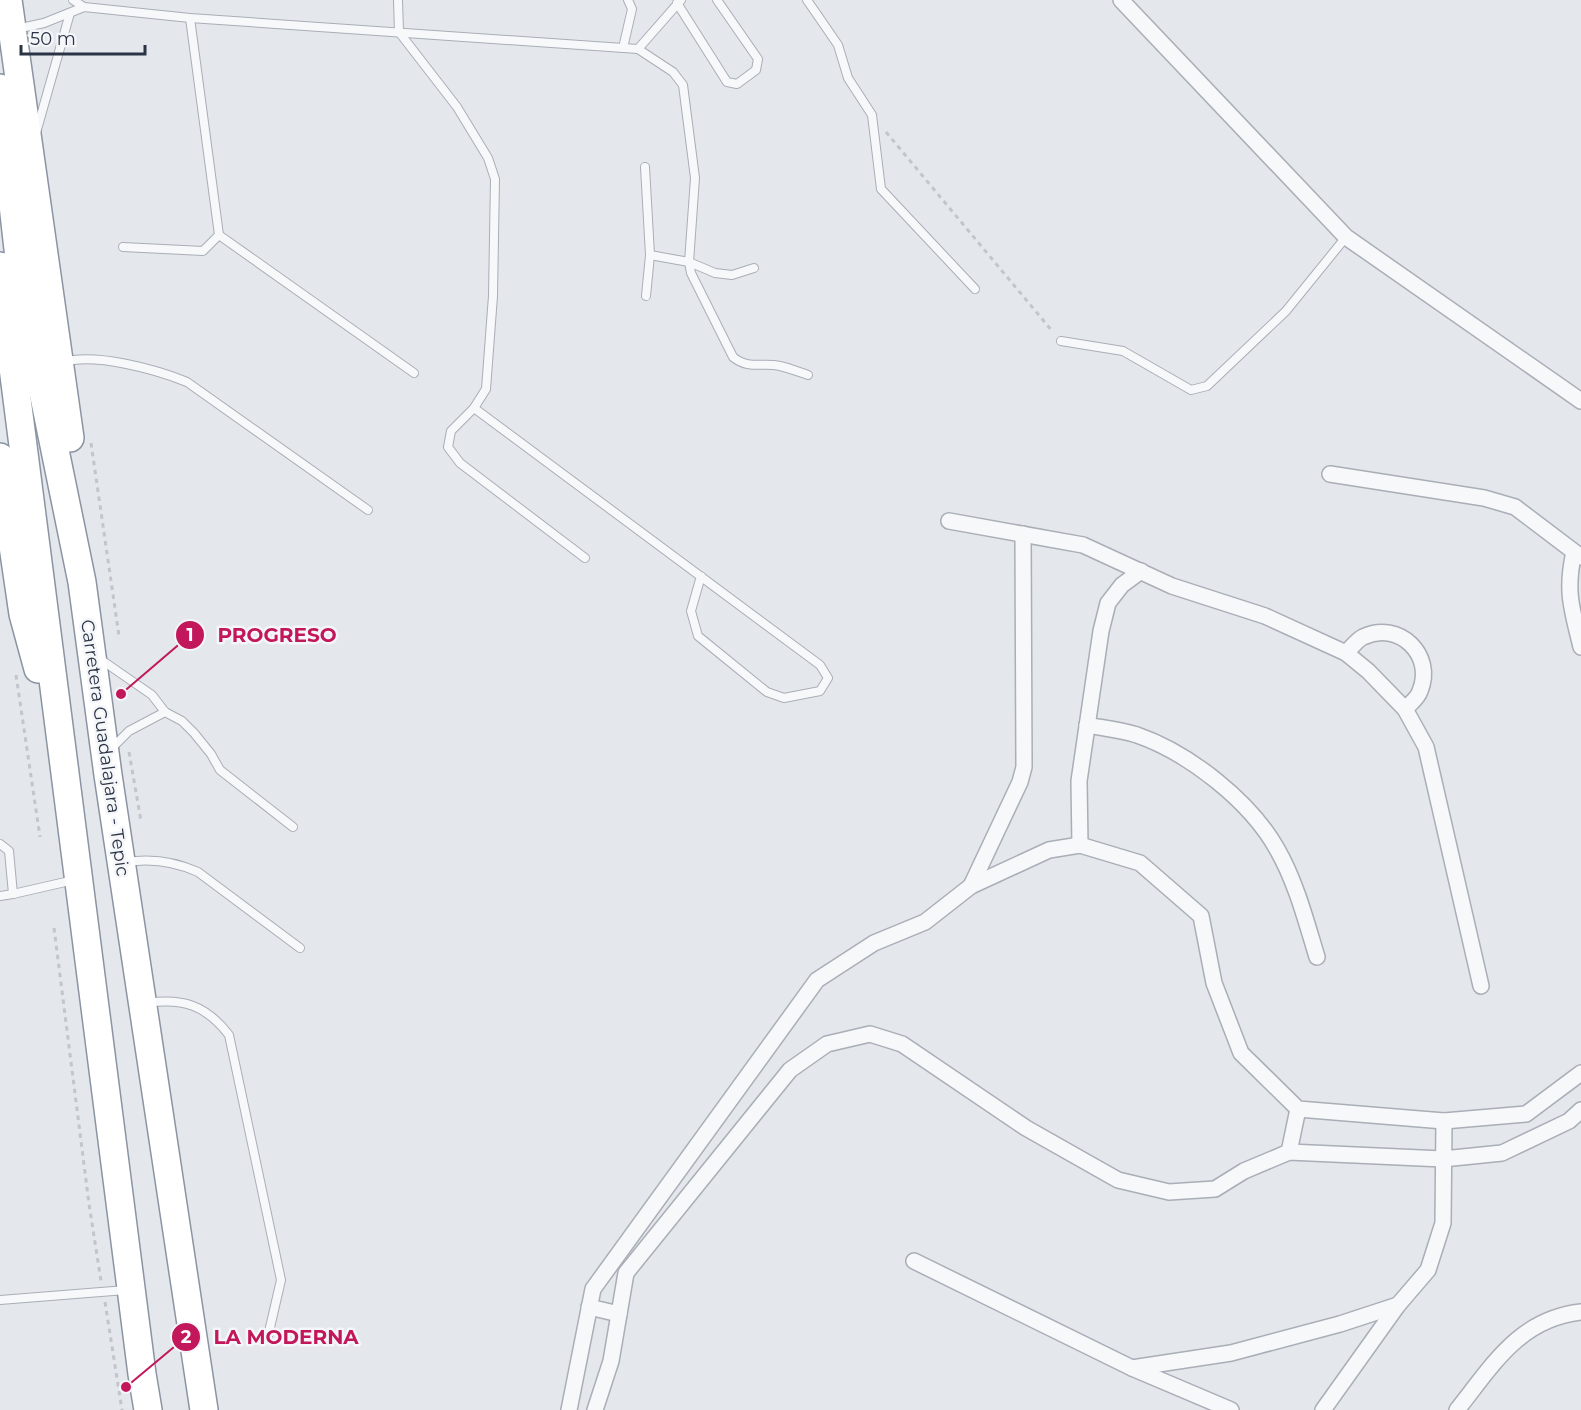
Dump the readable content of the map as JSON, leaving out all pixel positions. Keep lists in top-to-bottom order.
{
  "streets": {
    "highway": ["Carretera Guadalajara - Tepic"]
  },
  "places": ["PROGRESO", "LA MODERNA"],
  "scale_bar": "50 m"
}
